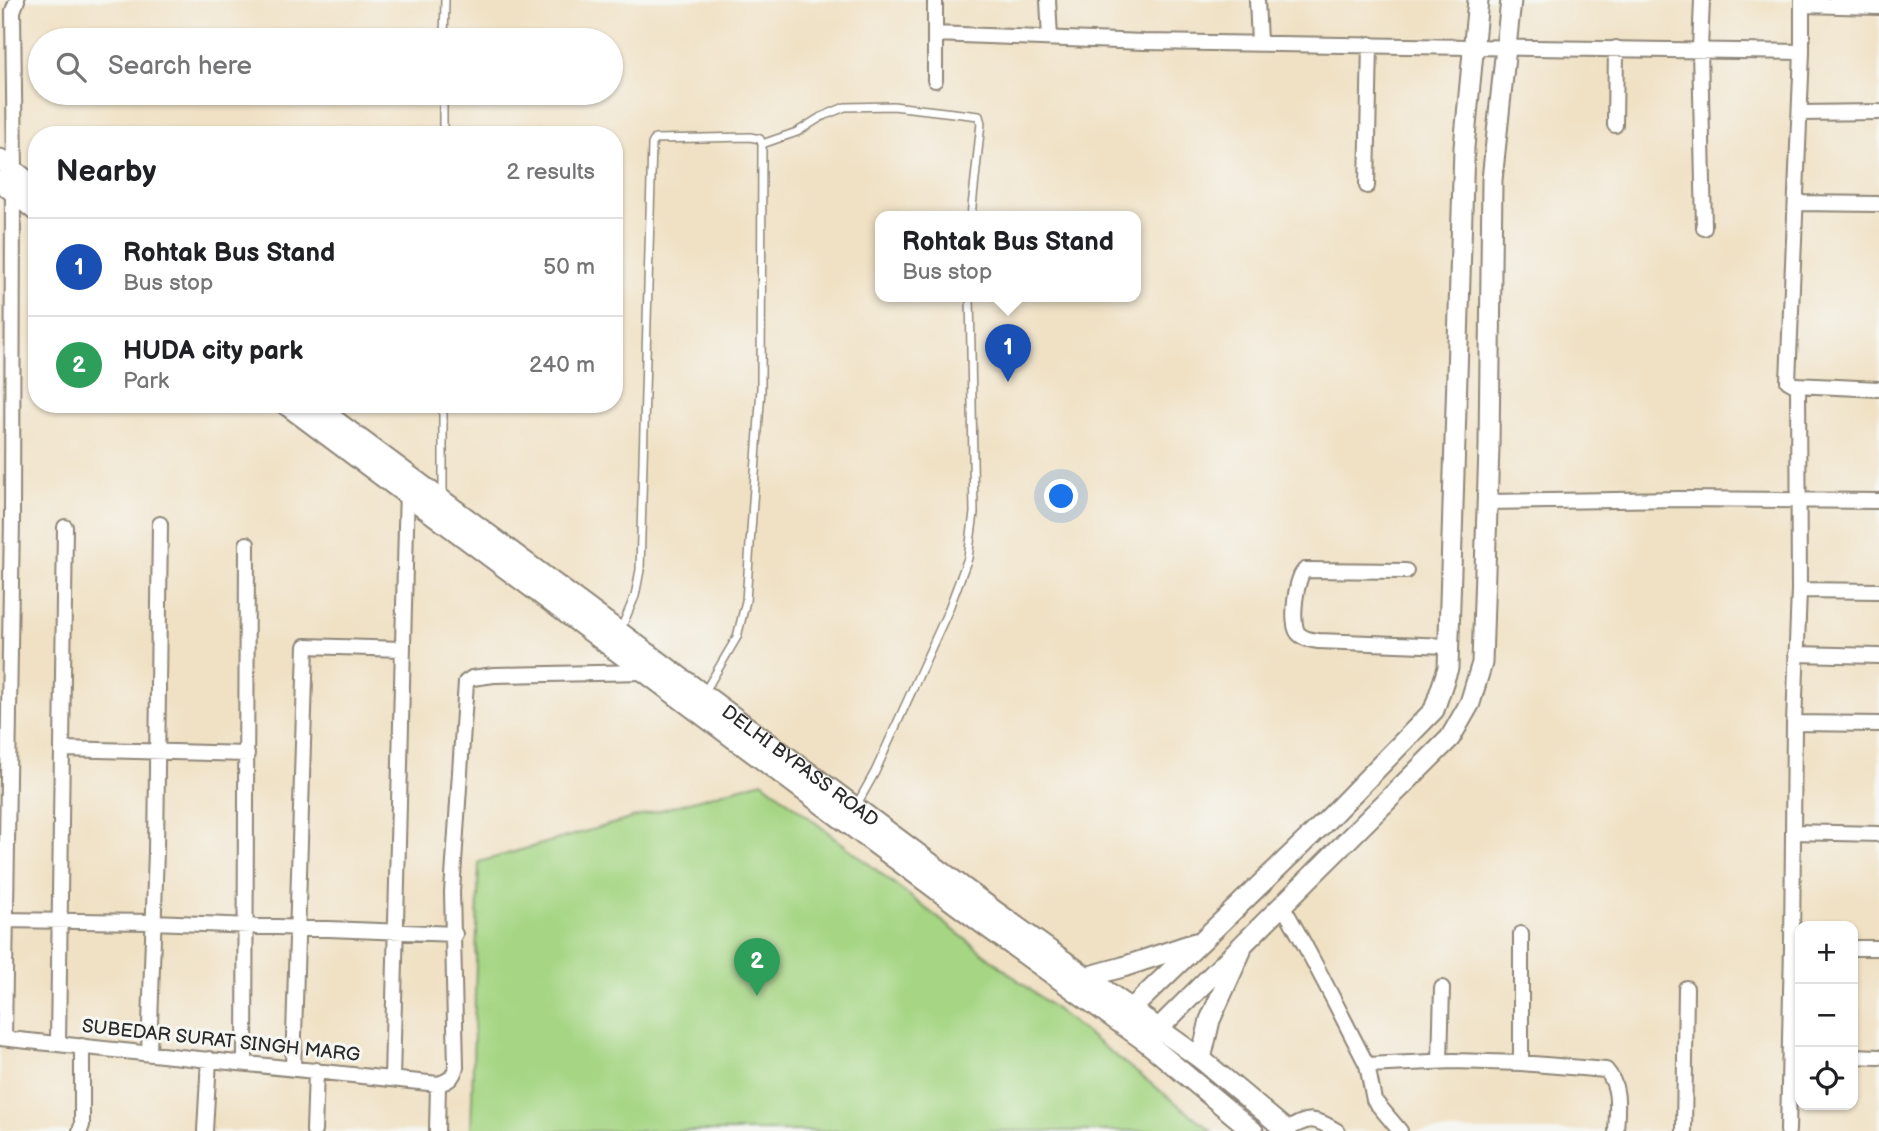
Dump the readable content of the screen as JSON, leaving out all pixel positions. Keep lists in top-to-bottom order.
{
  "streets": {
    "main road": ["DELHI BYPASS ROAD"],
    "street": ["SUBEDAR SURAT SINGH MARG"]
  },
  "page": {
    "search": "Search here",
    "heading": ["Nearby", "2 results"],
    "popup": ["Rohtak Bus Stand", "Bus stop"],
    "list": [
      {
        "mark": "1",
        "name": "Rohtak Bus Stand",
        "note": "Bus stop",
        "value": "50 m"
      },
      {
        "mark": "2",
        "name": "HUDA city park",
        "note": "Park",
        "value": "240 m"
      }
    ],
    "pins": ["1", "2"],
    "map_buttons": ["+", "−"]
  }
}
